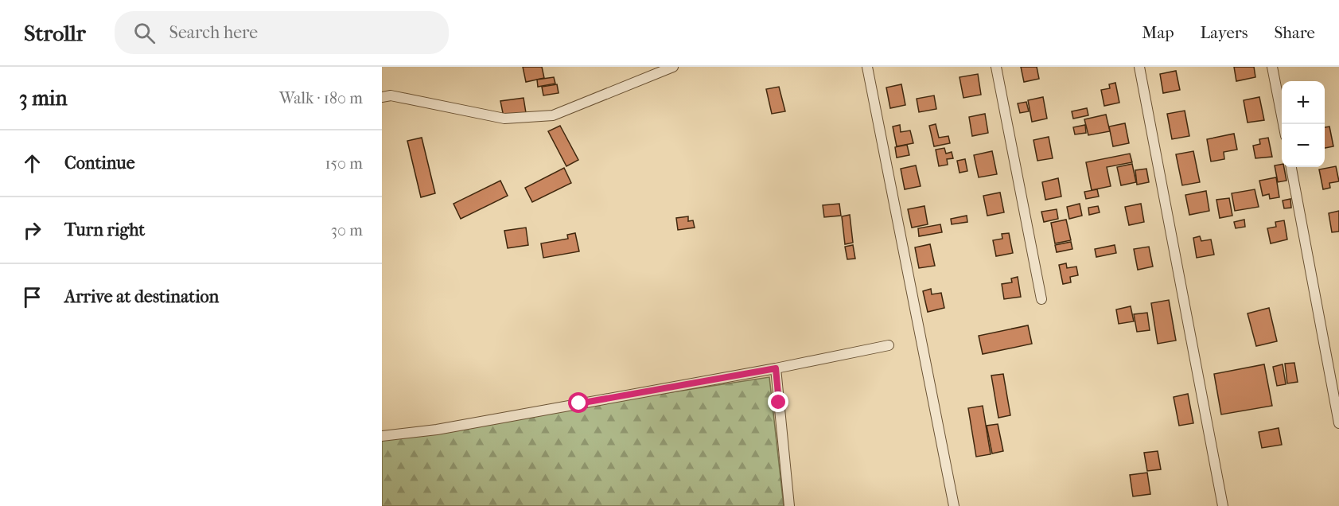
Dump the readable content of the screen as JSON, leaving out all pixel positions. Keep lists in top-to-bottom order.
{
  "page": {
    "header": "Strollr",
    "search": "Search here",
    "nav": ["Map", "Layers", "Share"],
    "heading": ["3 min", "Walk · 180 m"],
    "map_buttons": ["+", "−"],
    "list": [
      ["Continue", "150 m"],
      ["Turn right", "30 m"],
      "Arrive at destination"
    ]
  }
}
